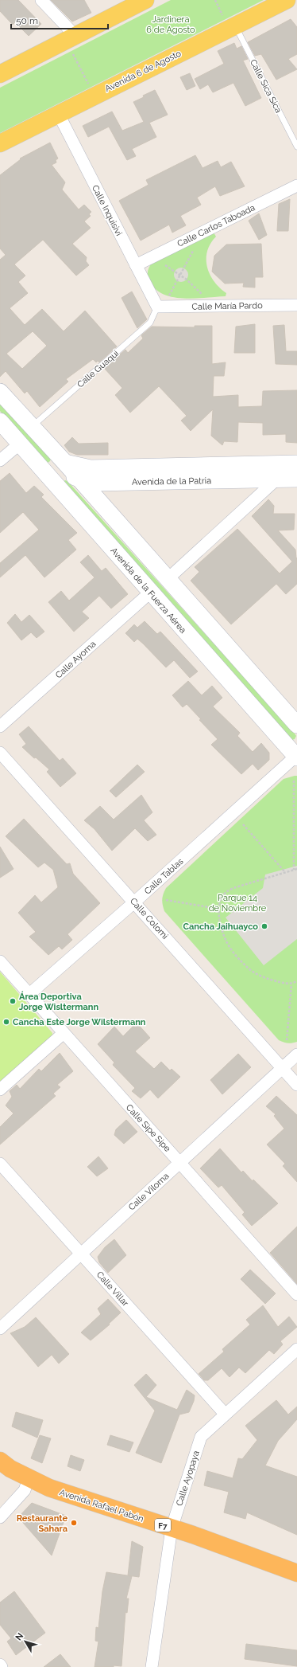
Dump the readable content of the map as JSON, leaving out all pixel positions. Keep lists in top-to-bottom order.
{
  "streets": {
    "highway": ["Avenida Rafael Pabón", "F7"],
    "main road": ["Avenida 6 de Agosto", "Avenida de la Patria", "Avenida de la Fuerza Aérea"],
    "street": [
      "Calle Inquisivi",
      "Calle Carlos Taboada",
      "Calle María Pardo",
      "Calle Ayoma",
      "Calle Tablas",
      "Calle Colomi",
      "Calle Sipe Sipe",
      "Calle Viloma",
      "Calle Villar",
      "Calle Ayopaya"
    ],
    "lane": ["Calle Sica Sica", "Calle Guaqui"]
  },
  "crossings": [
    ["Avenida 6 de Agosto", "Calle Sica Sica"],
    ["Avenida 6 de Agosto", "Calle Inquisivi"],
    ["Calle Inquisivi", "Calle Carlos Taboada"],
    ["Calle Inquisivi", "Calle María Pardo"],
    ["Calle Inquisivi", "Calle Guaqui"],
    ["Calle María Pardo", "Calle Guaqui"],
    ["Avenida de la Patria", "Avenida de la Fuerza Aérea"],
    ["Avenida de la Fuerza Aérea", "Calle Ayoma"],
    ["Avenida de la Fuerza Aérea", "Calle Tablas"],
    ["Calle Tablas", "Calle Colomi"],
    ["Calle Tablas", "Calle Sipe Sipe"],
    ["Calle Colomi", "Calle Viloma"],
    ["Calle Sipe Sipe", "Calle Viloma"],
    ["Calle Viloma", "Calle Villar"],
    ["Calle Villar", "Calle Ayopaya"],
    ["Calle Ayopaya", "Avenida Rafael Pabón"]
  ],
  "parks": ["Jardinera 6 de Agosto", "Parque 14 de Noviembre"],
  "places": [
    "Cancha Jaihuayco",
    "Área Deportiva Jorge Wisltermann",
    "Cancha Este Jorge Wilstermann",
    "Restaurante Sahara"
  ],
  "scale_bar": "50 m",
  "north": "top left"
}
